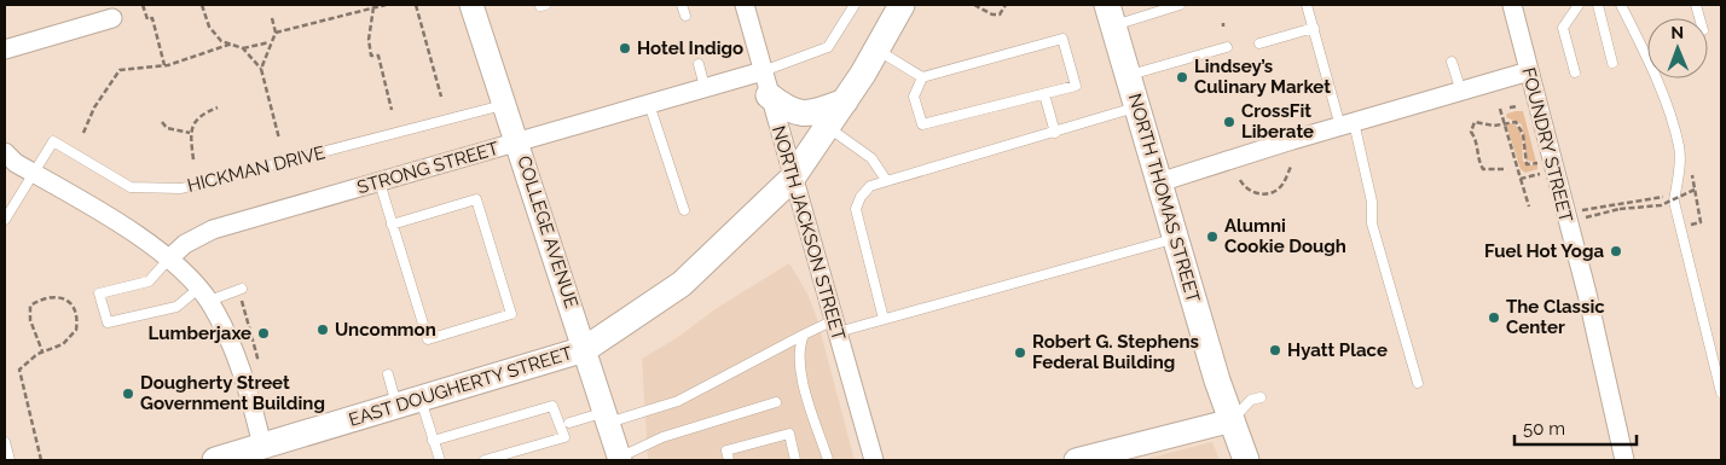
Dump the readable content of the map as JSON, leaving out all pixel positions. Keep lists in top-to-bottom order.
{
  "streets": {
    "main road": ["NORTH THOMAS STREET", "EAST DOUGHERTY STREET"],
    "street": [
      "FOUNDRY STREET",
      "STRONG STREET",
      "COLLEGE AVENUE",
      "NORTH JACKSON STREET"
    ],
    "lane": ["HICKMAN DRIVE"]
  },
  "crossings": [
    ["STRONG STREET", "COLLEGE AVENUE"],
    ["STRONG STREET", "NORTH JACKSON STREET"],
    ["HICKMAN DRIVE", "COLLEGE AVENUE"],
    ["COLLEGE AVENUE", "EAST DOUGHERTY STREET"],
    ["NORTH JACKSON STREET", "EAST DOUGHERTY STREET"]
  ],
  "places": [
    "Hotel Indigo",
    "Lindsey’s Culinary Market",
    "CrossFit Liberate",
    "Alumni Cookie Dough",
    "Fuel Hot Yoga",
    "The Classic Center",
    "Uncommon",
    "Lumberjaxe",
    "Hyatt Place",
    "Robert G. Stephens Federal Building",
    "Dougherty Street Government Building"
  ],
  "scale_bar": "50 m",
  "north": "top"
}
